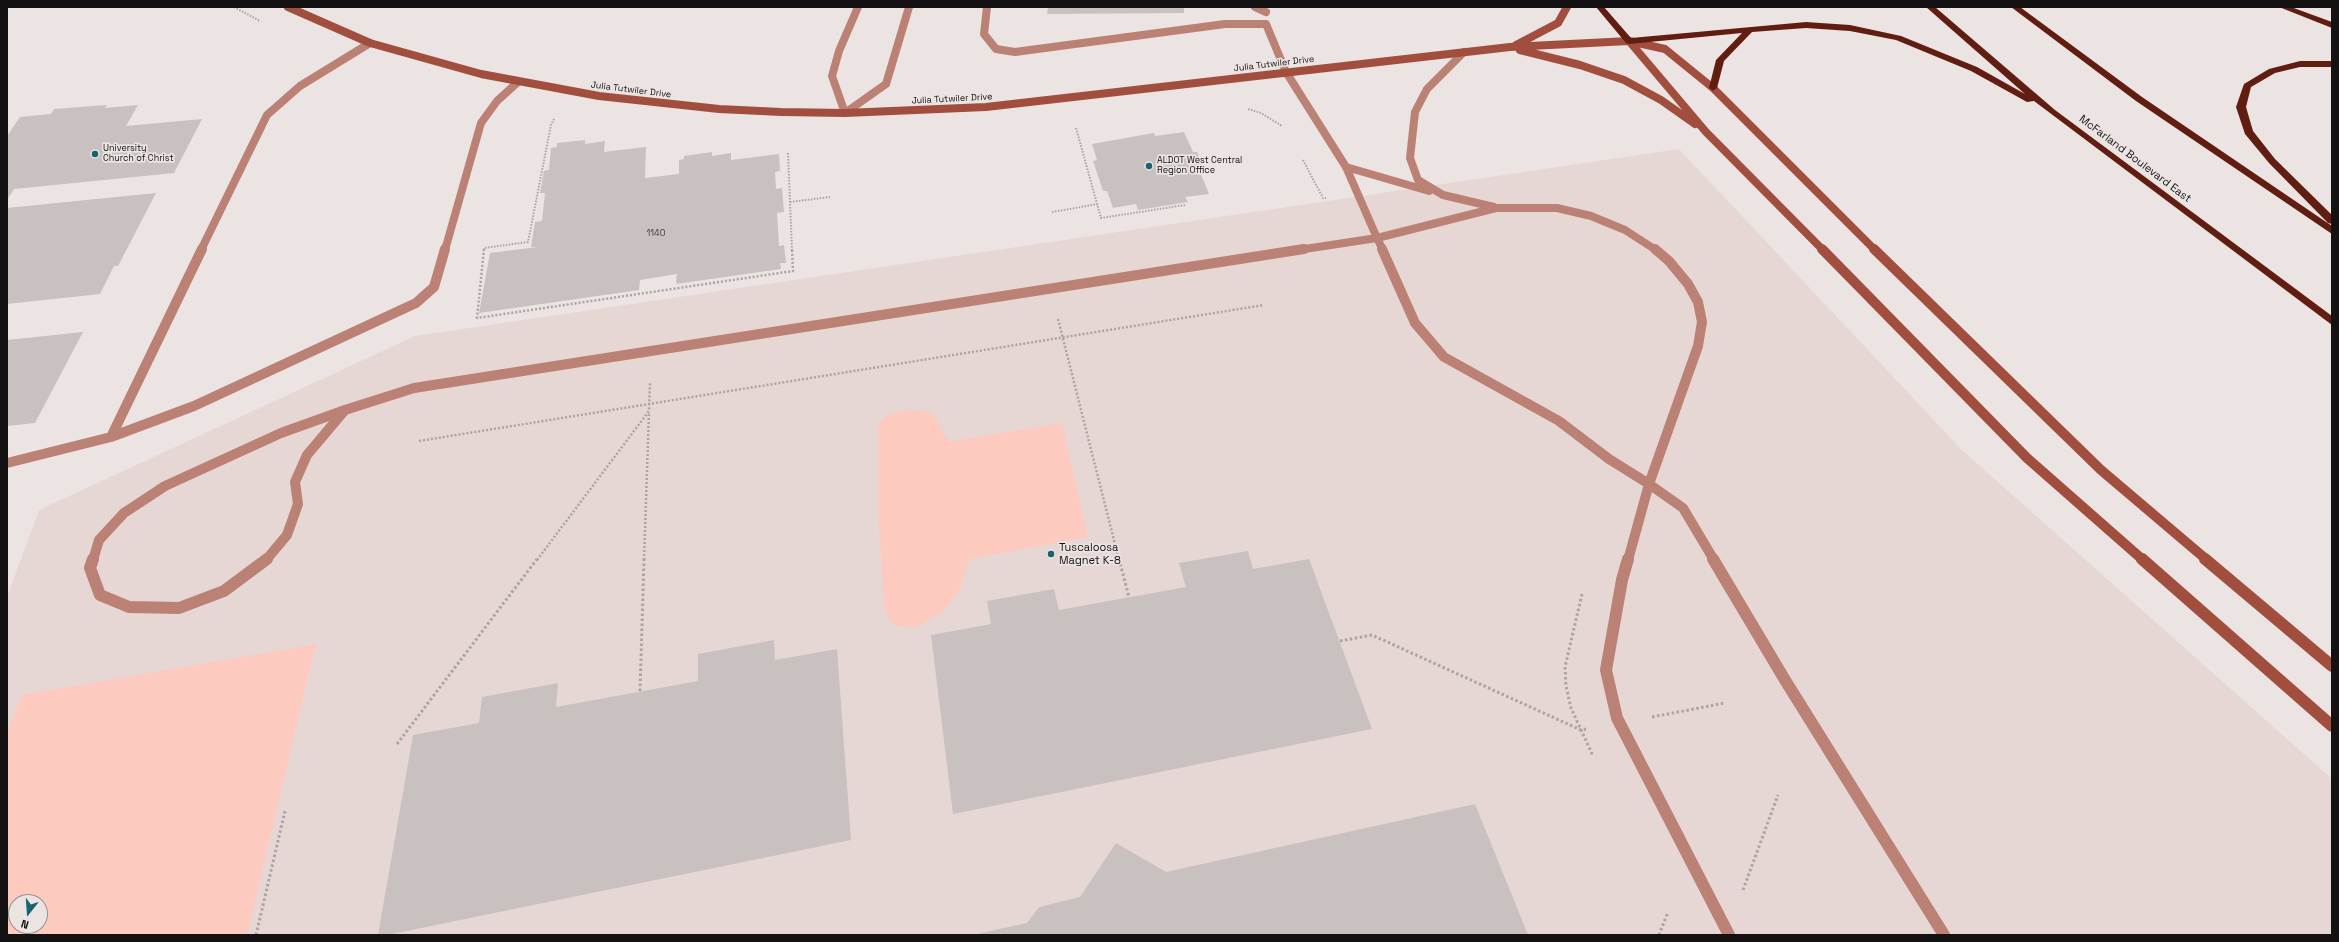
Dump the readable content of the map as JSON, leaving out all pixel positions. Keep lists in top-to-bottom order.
{
  "streets": {
    "highway": ["McFarland Boulevard East"],
    "street": ["Julia Tutwiler Drive"]
  },
  "places": ["University Church of Christ", "ALDOT West Central Region Office", "Tuscaloosa Magnet K-8"],
  "house_numbers": ["1140"],
  "north": "bottom"
}
